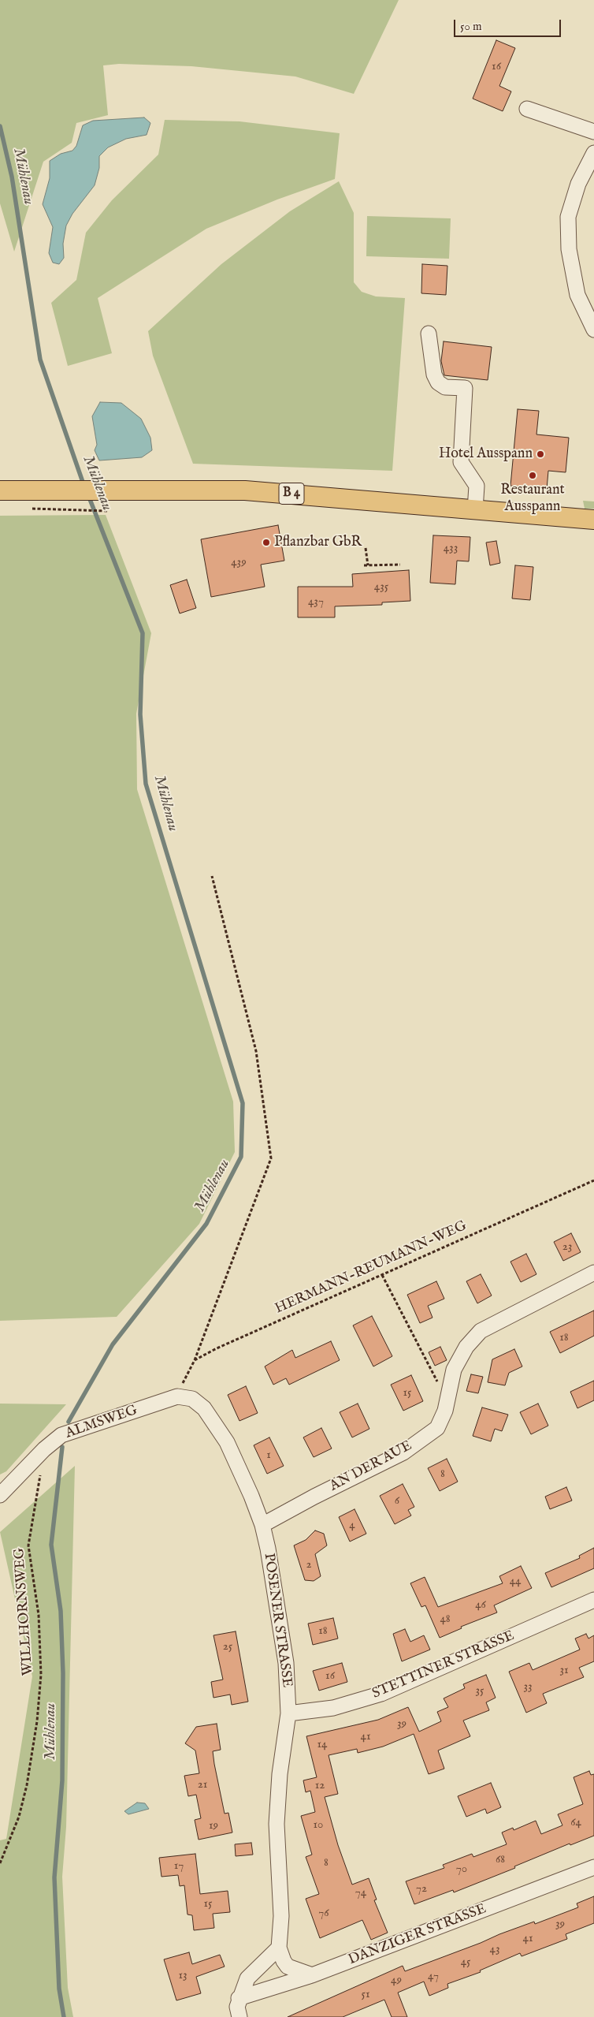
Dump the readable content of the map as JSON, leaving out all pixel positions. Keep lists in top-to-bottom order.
{
  "streets": {
    "main road": ["B 4"],
    "street": [
      "ALMSWEG",
      "AN DER AUE",
      "POSENER STRASSE",
      "STETTINER STRASSE",
      "DANZIGER STRASSE"
    ],
    "path": ["HERMANN-REUMANN-WEG", "WILLHORNSWEG"]
  },
  "crossings": [
    ["ALMSWEG", "WILLHORNSWEG"],
    ["ALMSWEG", "POSENER STRASSE"],
    ["AN DER AUE", "POSENER STRASSE"],
    ["POSENER STRASSE", "STETTINER STRASSE"],
    ["POSENER STRASSE", "DANZIGER STRASSE"]
  ],
  "water": ["Mühlenau"],
  "places": ["Hotel Ausspann", "Restaurant Ausspann", "Pflanzbar GbR"],
  "house_numbers": [
    "16",
    "433",
    "439",
    "435",
    "437",
    "23",
    "18",
    "15",
    "1",
    "8",
    "6",
    "4",
    "2",
    "44",
    "46",
    "48",
    "18",
    "25",
    "31",
    "16",
    "33",
    "35",
    "39",
    "41",
    "14",
    "21",
    "12",
    "64",
    "10",
    "19",
    "68",
    "8",
    "17",
    "70",
    "72",
    "74",
    "15",
    "76",
    "39",
    "41",
    "43",
    "45",
    "13",
    "47",
    "49",
    "51"
  ],
  "scale_bar": "50 m"
}
